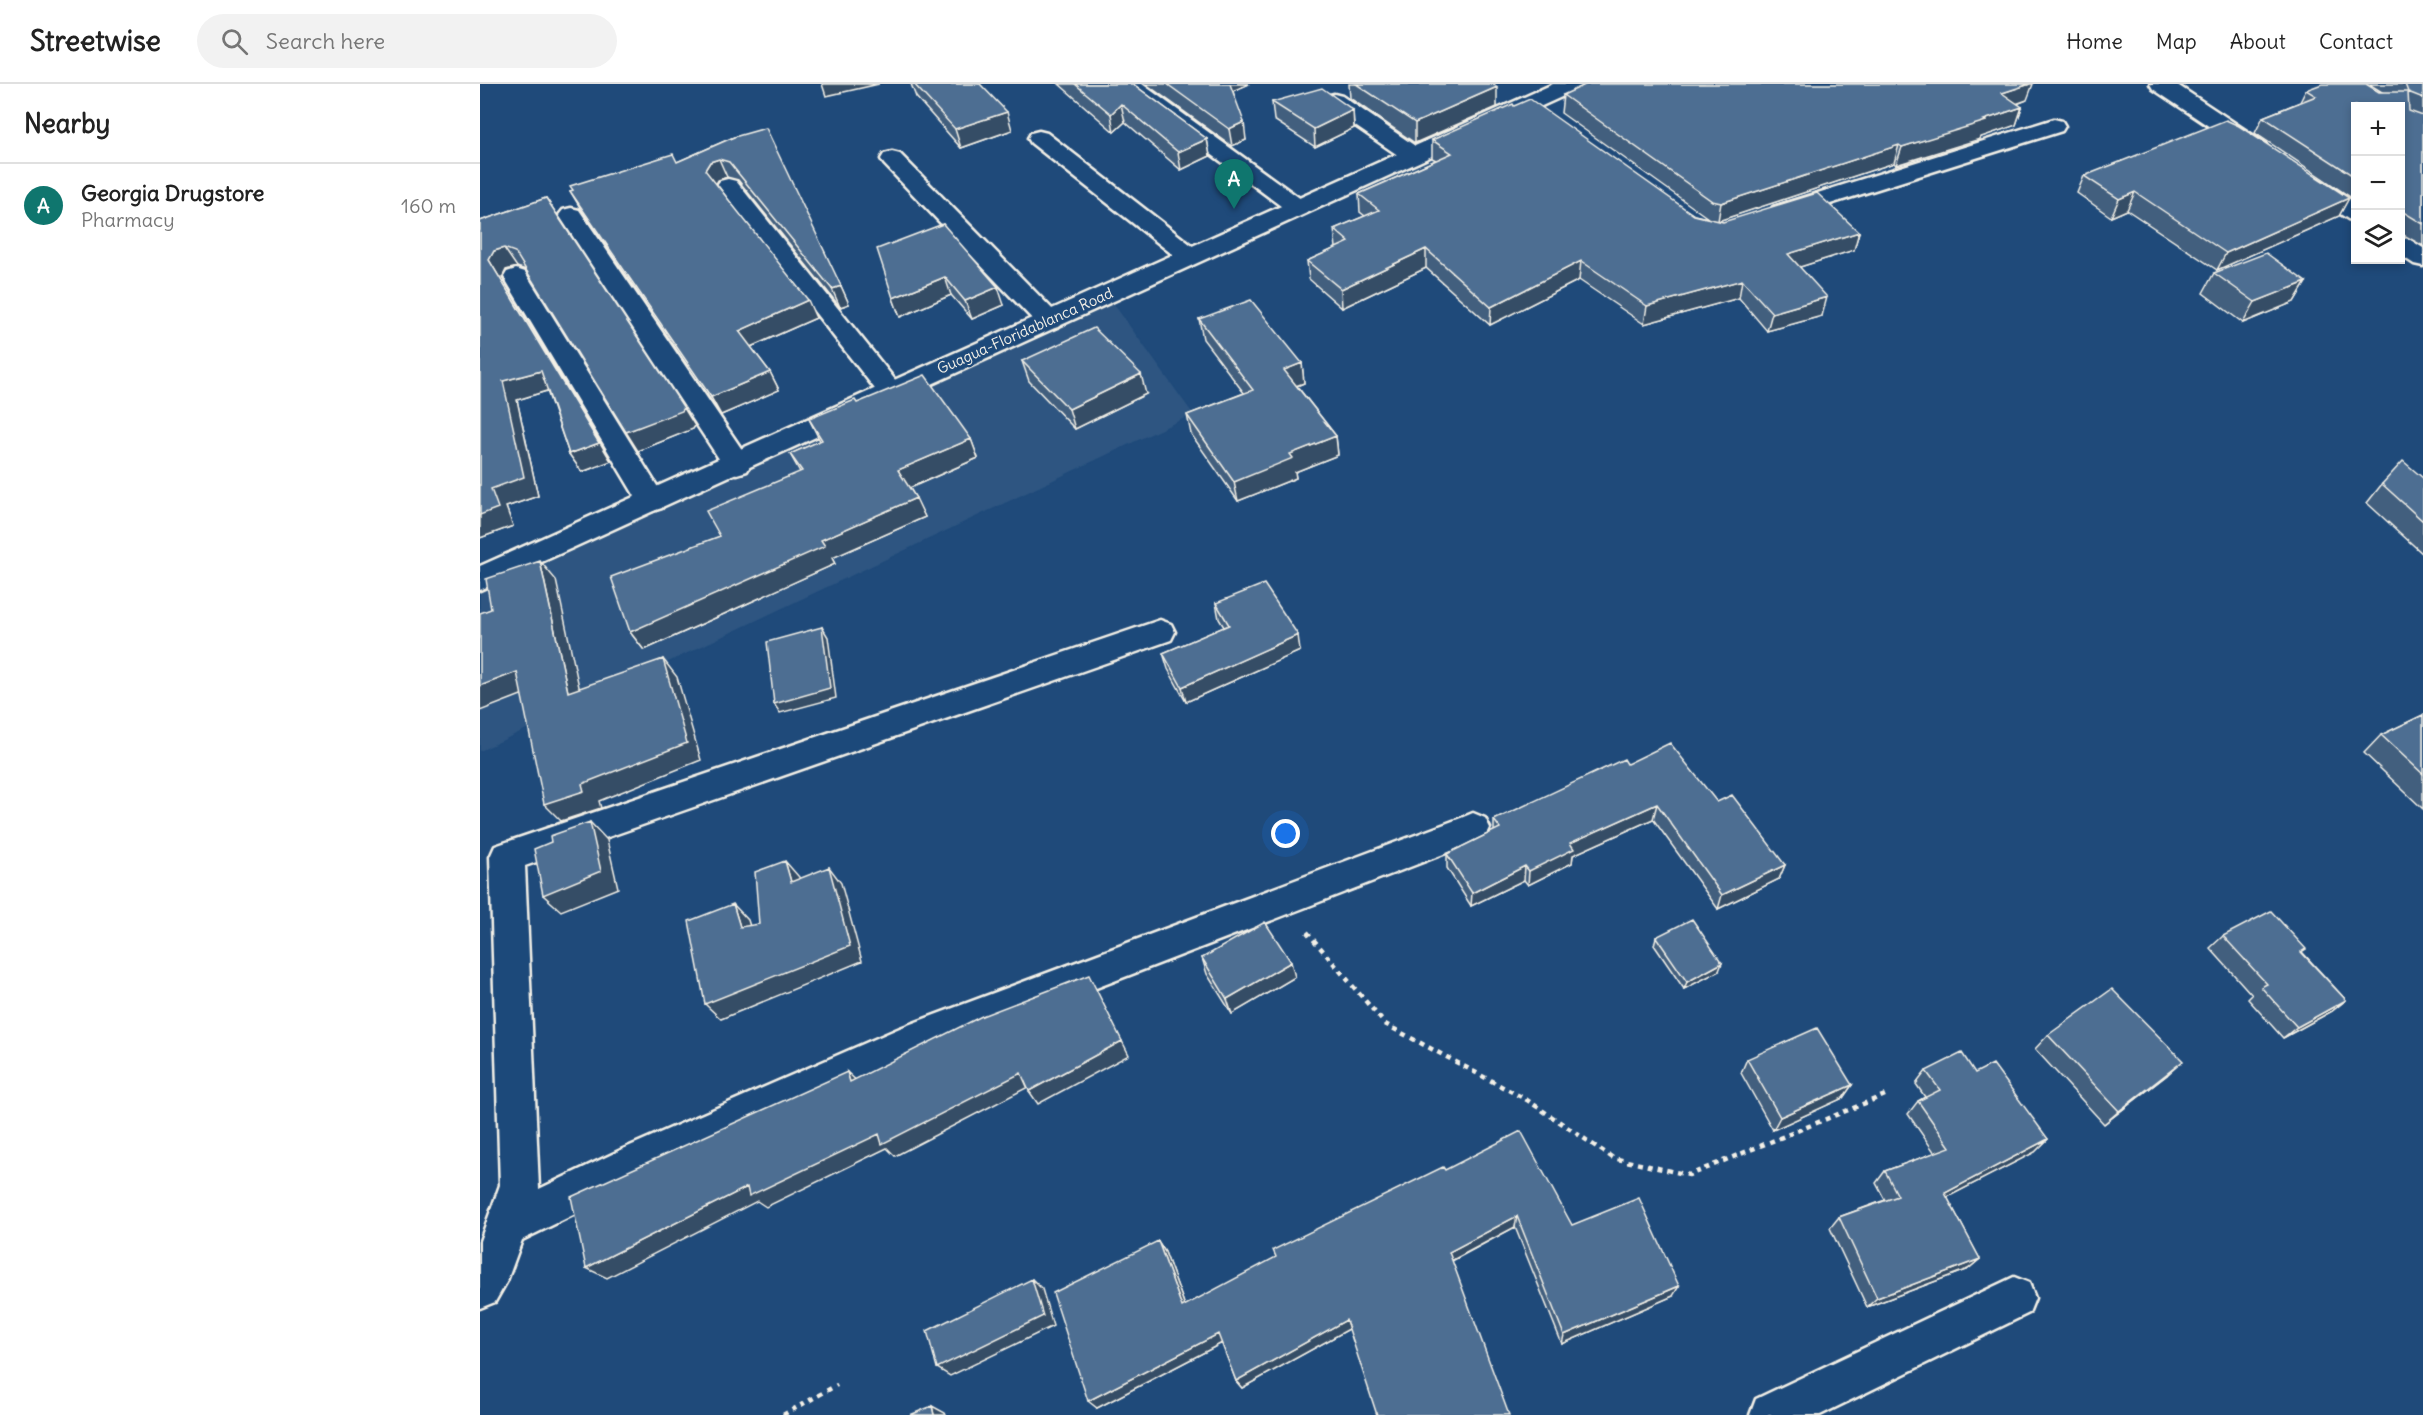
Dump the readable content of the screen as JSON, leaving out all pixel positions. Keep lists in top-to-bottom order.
{
  "streets": {
    "street": ["Guagua-Floridablanca Road"]
  },
  "page": {
    "header": "Streetwise",
    "search": "Search here",
    "nav": [
      "Home",
      "Map",
      "About",
      "Contact"
    ],
    "heading": "Nearby",
    "map_buttons": ["+", "−"],
    "pins": "A",
    "list": [
      {
        "mark": "A",
        "name": "Georgia Drugstore",
        "note": "Pharmacy",
        "value": "160 m"
      }
    ]
  }
}
